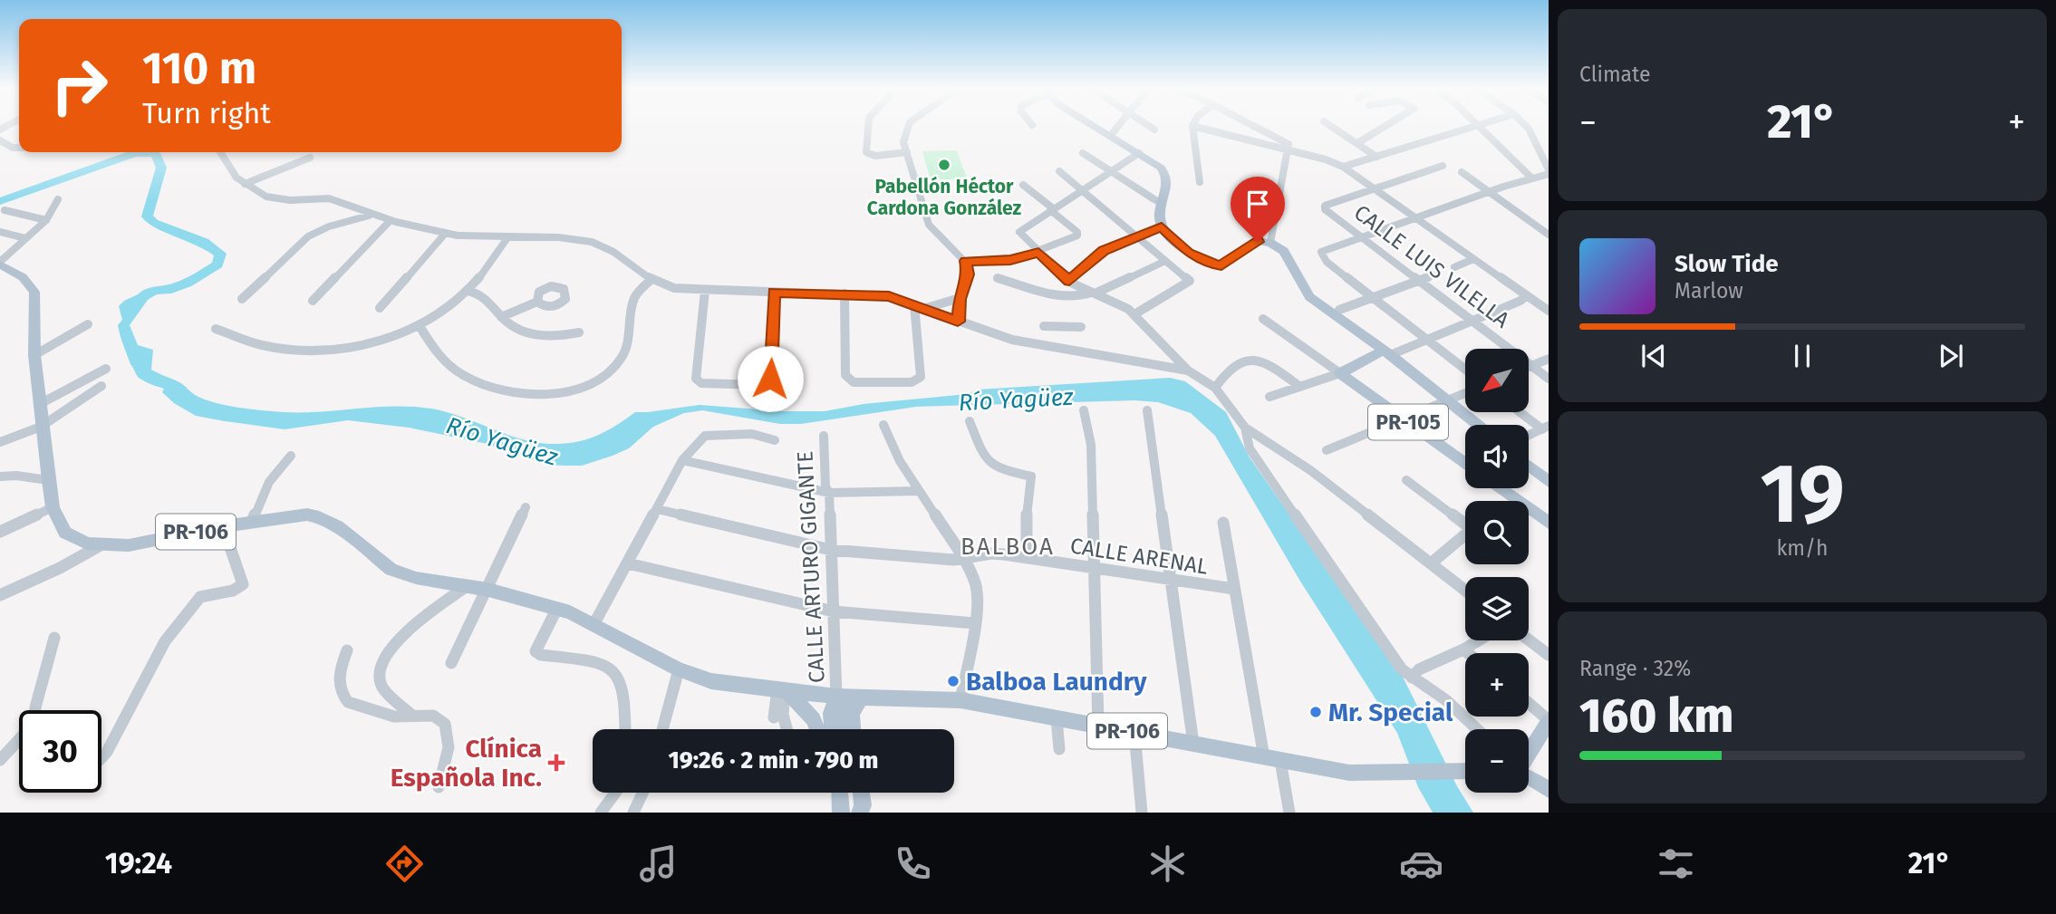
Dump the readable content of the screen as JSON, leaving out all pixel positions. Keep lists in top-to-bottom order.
{
  "streets": {
    "main road": ["PR-105", "PR-106"],
    "street": ["CALLE LUIS VILELLA", "CALLE ARENAL", "CALLE ARTURO GIGANTE"]
  },
  "crossings": [
    ["PR-106", "CALLE ARTURO GIGANTE"],
    ["CALLE ARENAL", "CALLE ARTURO GIGANTE"]
  ],
  "districts": ["BALBOA"],
  "water": ["Río Yagüez"],
  "places": {
    "other": ["Pabellón Héctor Cardona González", "Balboa Laundry", "Mr. Special"],
    "health": ["Clínica Española Inc."]
  },
  "north": "bottom left",
  "page": {
    "tile": [
      "Climate",
      ["19", "km/h"],
      ["Range · 32%", "160 km"]
    ],
    "turn": ["110 m", "Turn right"],
    "heat": ["−", "21°", "+"],
    "song": ["Slow Tide", "Marlow"],
    "map_buttons": ["+", "−"],
    "limit": "30",
    "trip": "19:26 · 2 min · 790 m",
    "tabs": ["19:24", "21°"]
  }
}
